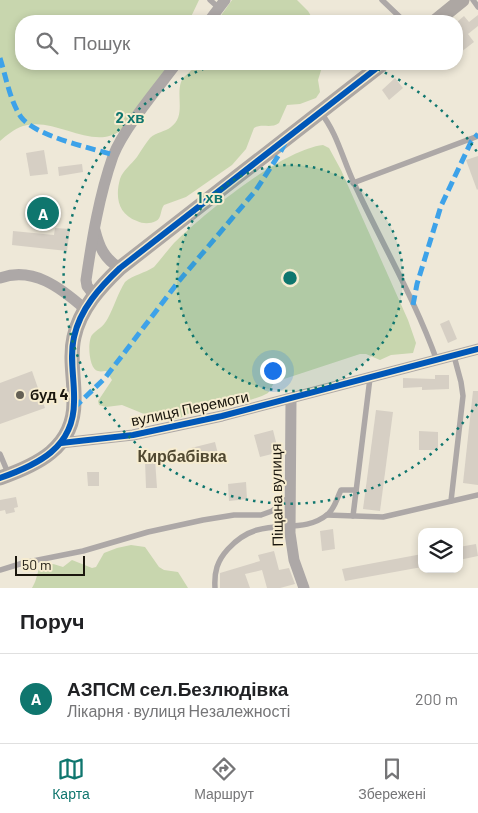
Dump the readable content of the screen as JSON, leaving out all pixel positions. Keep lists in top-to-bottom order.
{
  "streets": {
    "street": ["вулиця Перемоги", "Піщана вулиця"]
  },
  "crossings": [
    ["вулиця Перемоги", "Піщана вулиця"]
  ],
  "districts": ["Кирбабівка"],
  "places": ["буд 4"],
  "scale_bar": "50 m",
  "page": {
    "search": "Пошук",
    "pins": "A",
    "scale": "50 m",
    "heading": "Поруч",
    "list": [
      {
        "mark": "A",
        "name": "АЗПСМ сел.Безлюдівка",
        "note": "Лікарня · вулиця Незалежності",
        "value": "200 m"
      }
    ],
    "nav": ["Карта", "Маршрут", "Збережені"]
  },
  "rings": ["2 хв", "1 хв"]
}
